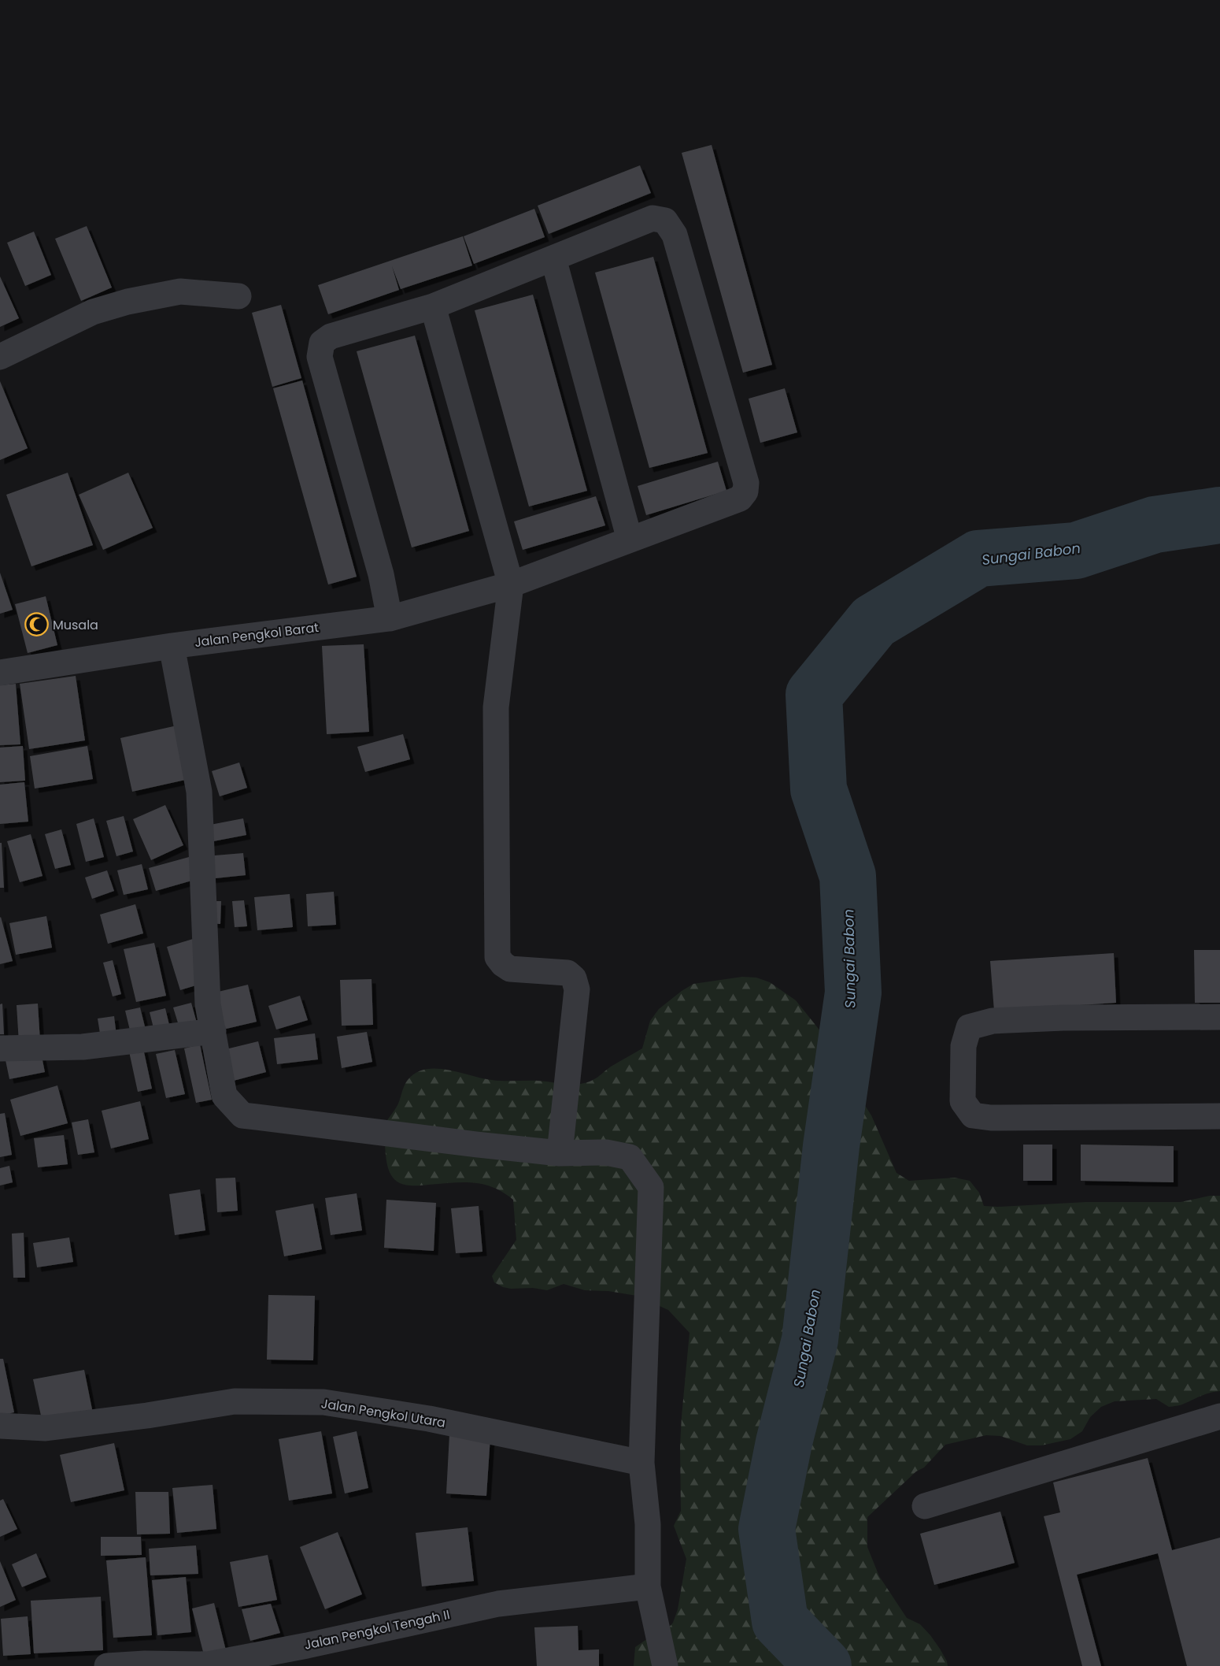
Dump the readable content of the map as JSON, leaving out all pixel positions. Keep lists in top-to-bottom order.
{
  "streets": {
    "street": ["Jalan Pengkol Barat", "Jalan Pengkol Utara", "Jalan Pengkol Tengah II"]
  },
  "water": ["Sungai Babon"],
  "places": {
    "mosque": ["Musala"]
  }
}
